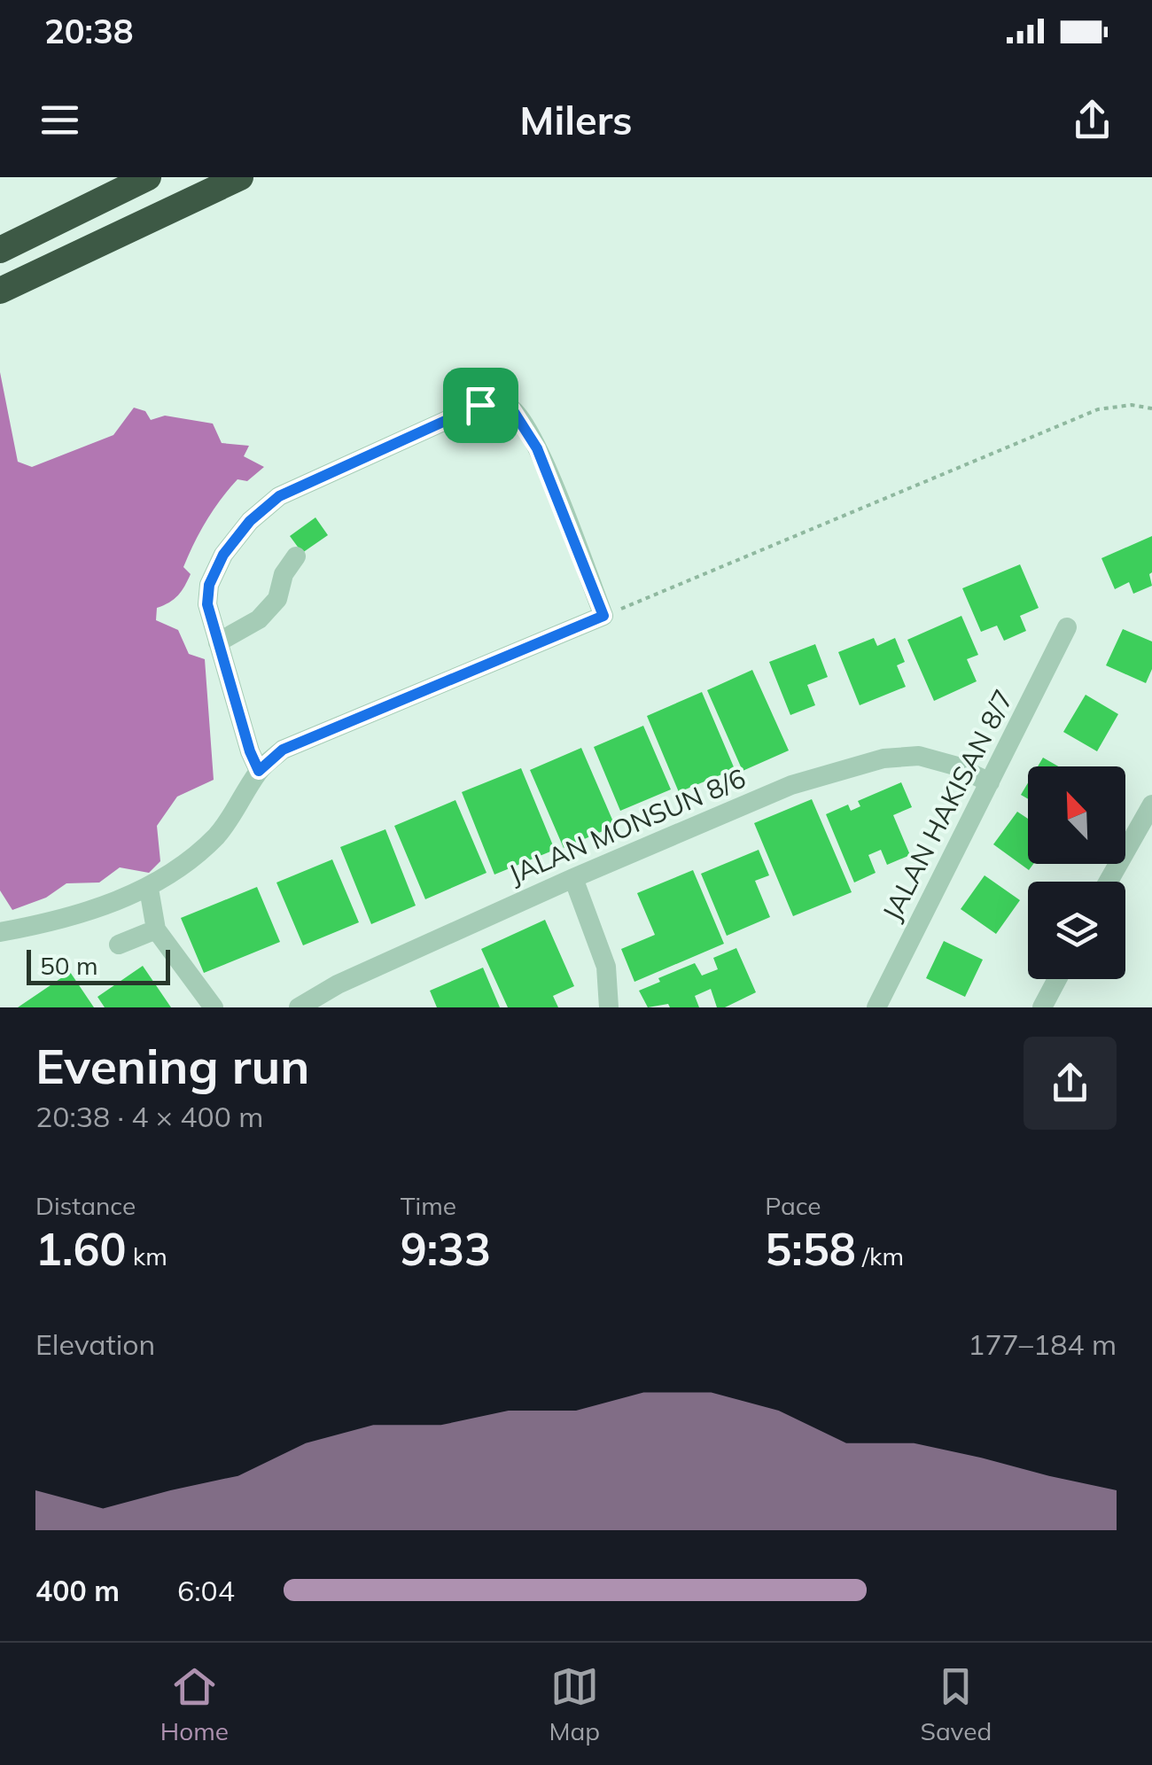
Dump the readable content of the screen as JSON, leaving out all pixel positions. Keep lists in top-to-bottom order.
{
  "streets": {
    "street": ["JALAN HAKISAN 8/7", "JALAN MONSUN 8/6"]
  },
  "crossings": [
    ["JALAN HAKISAN 8/7", "JALAN MONSUN 8/6"]
  ],
  "scale_bar": "50 m",
  "north": "top left",
  "page": {
    "status": "20:38",
    "header": "Milers",
    "scale": "50 m",
    "heading": ["Evening run", "20:38 · 4 × 400 m"],
    "stats": [
      ["Distance", "1.60 km"],
      ["Time", "9:33"],
      ["Pace", "5:58 /km"]
    ],
    "chart": ["Elevation", "177–184 m"],
    "list": [
      {
        "name": "400 m",
        "note": "6:04"
      }
    ],
    "tabs": ["Home", "Map", "Saved"]
  }
}
